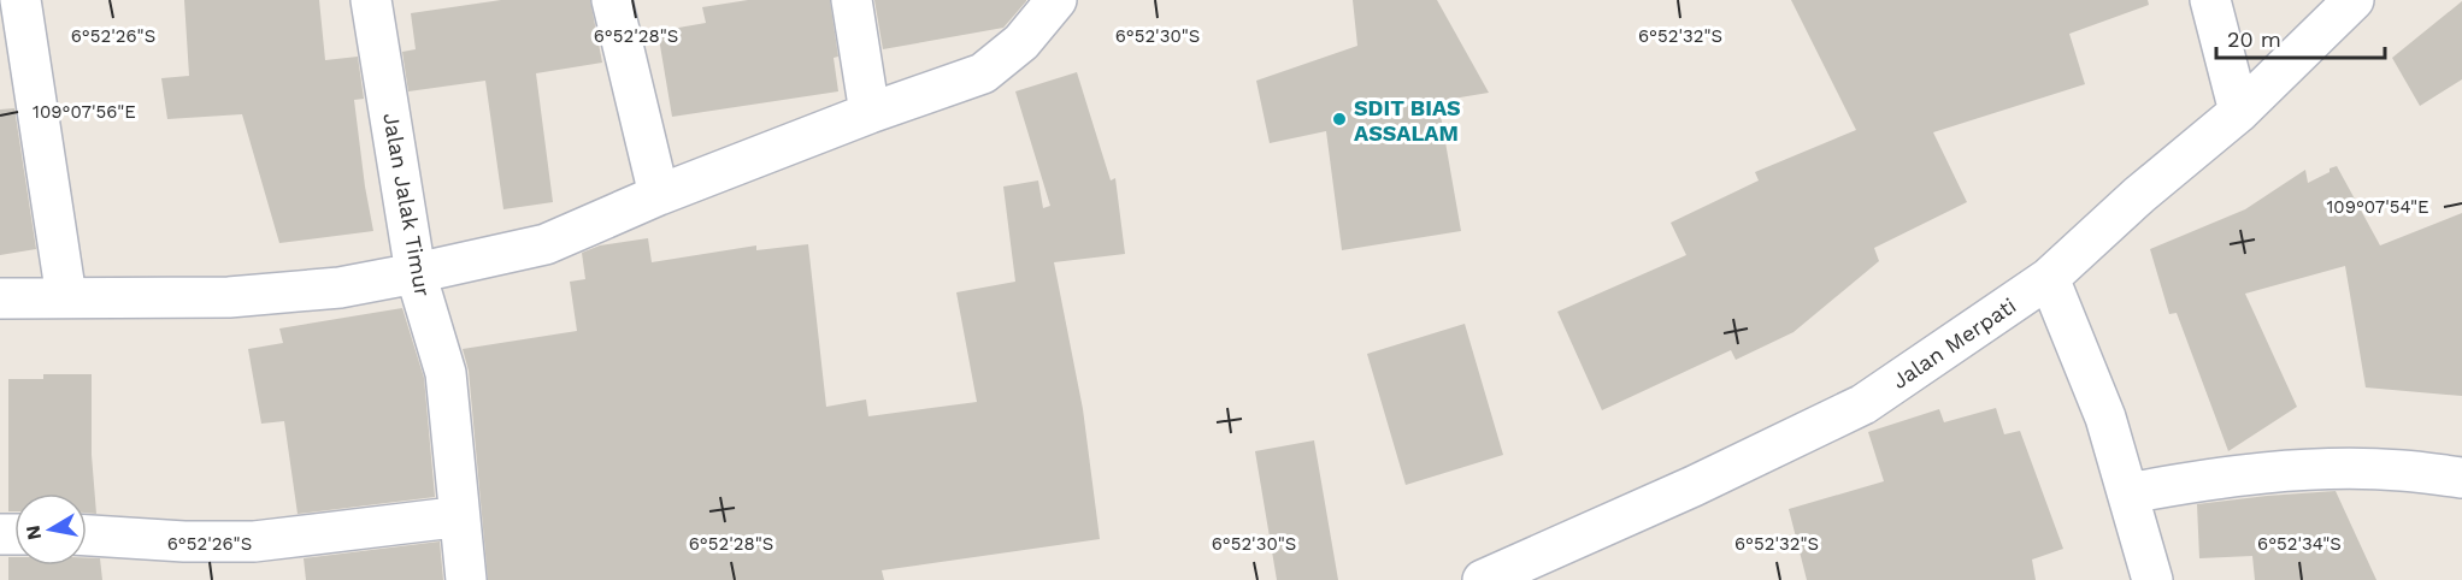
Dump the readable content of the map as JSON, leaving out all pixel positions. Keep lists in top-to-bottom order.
{
  "streets": {
    "street": ["Jalan Jalak Timur", "Jalan Merpati"]
  },
  "places": ["SDIT BIAS ASSALAM"],
  "scale_bar": "20 m",
  "north": "left",
  "coordinates": [
    "6°52'26\"S",
    "6°52'28\"S",
    "6°52'30\"S",
    "6°52'32\"S",
    "109°07'56\"E",
    "109°07'54\"E",
    "6°52'34\"S"
  ]
}
